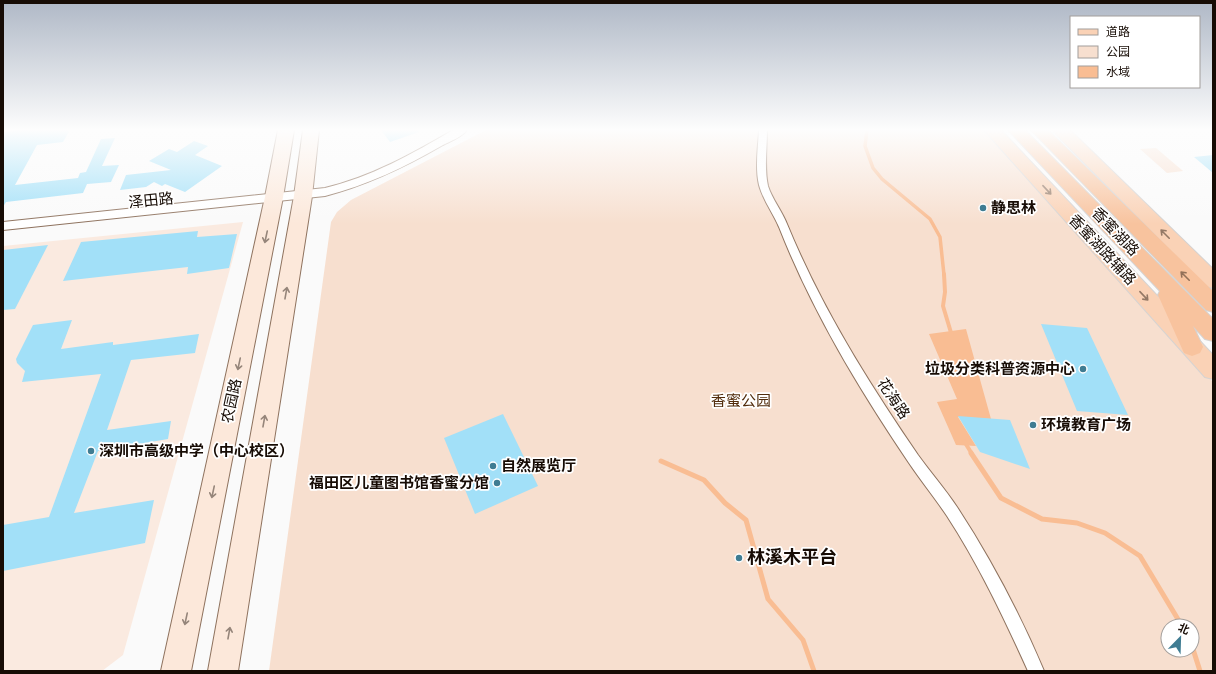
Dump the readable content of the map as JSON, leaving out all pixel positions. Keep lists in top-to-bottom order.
{
  "streets": {
    "highway": ["香蜜湖路"],
    "main road": ["香蜜湖路辅路", "农园路"],
    "street": ["泽田路", "花海路"]
  },
  "crossings": [
    ["泽田路", "农园路"]
  ],
  "parks": ["香蜜公园"],
  "places": [
    "静思林",
    "垃圾分类科普资源中心",
    "环境教育广场",
    "深圳市高级中学（中心校区）",
    "自然展览厅",
    "福田区儿童图书馆香蜜分馆",
    "林溪木平台"
  ],
  "legend": ["道路", "公园", "水域"],
  "north": "top right"
}
